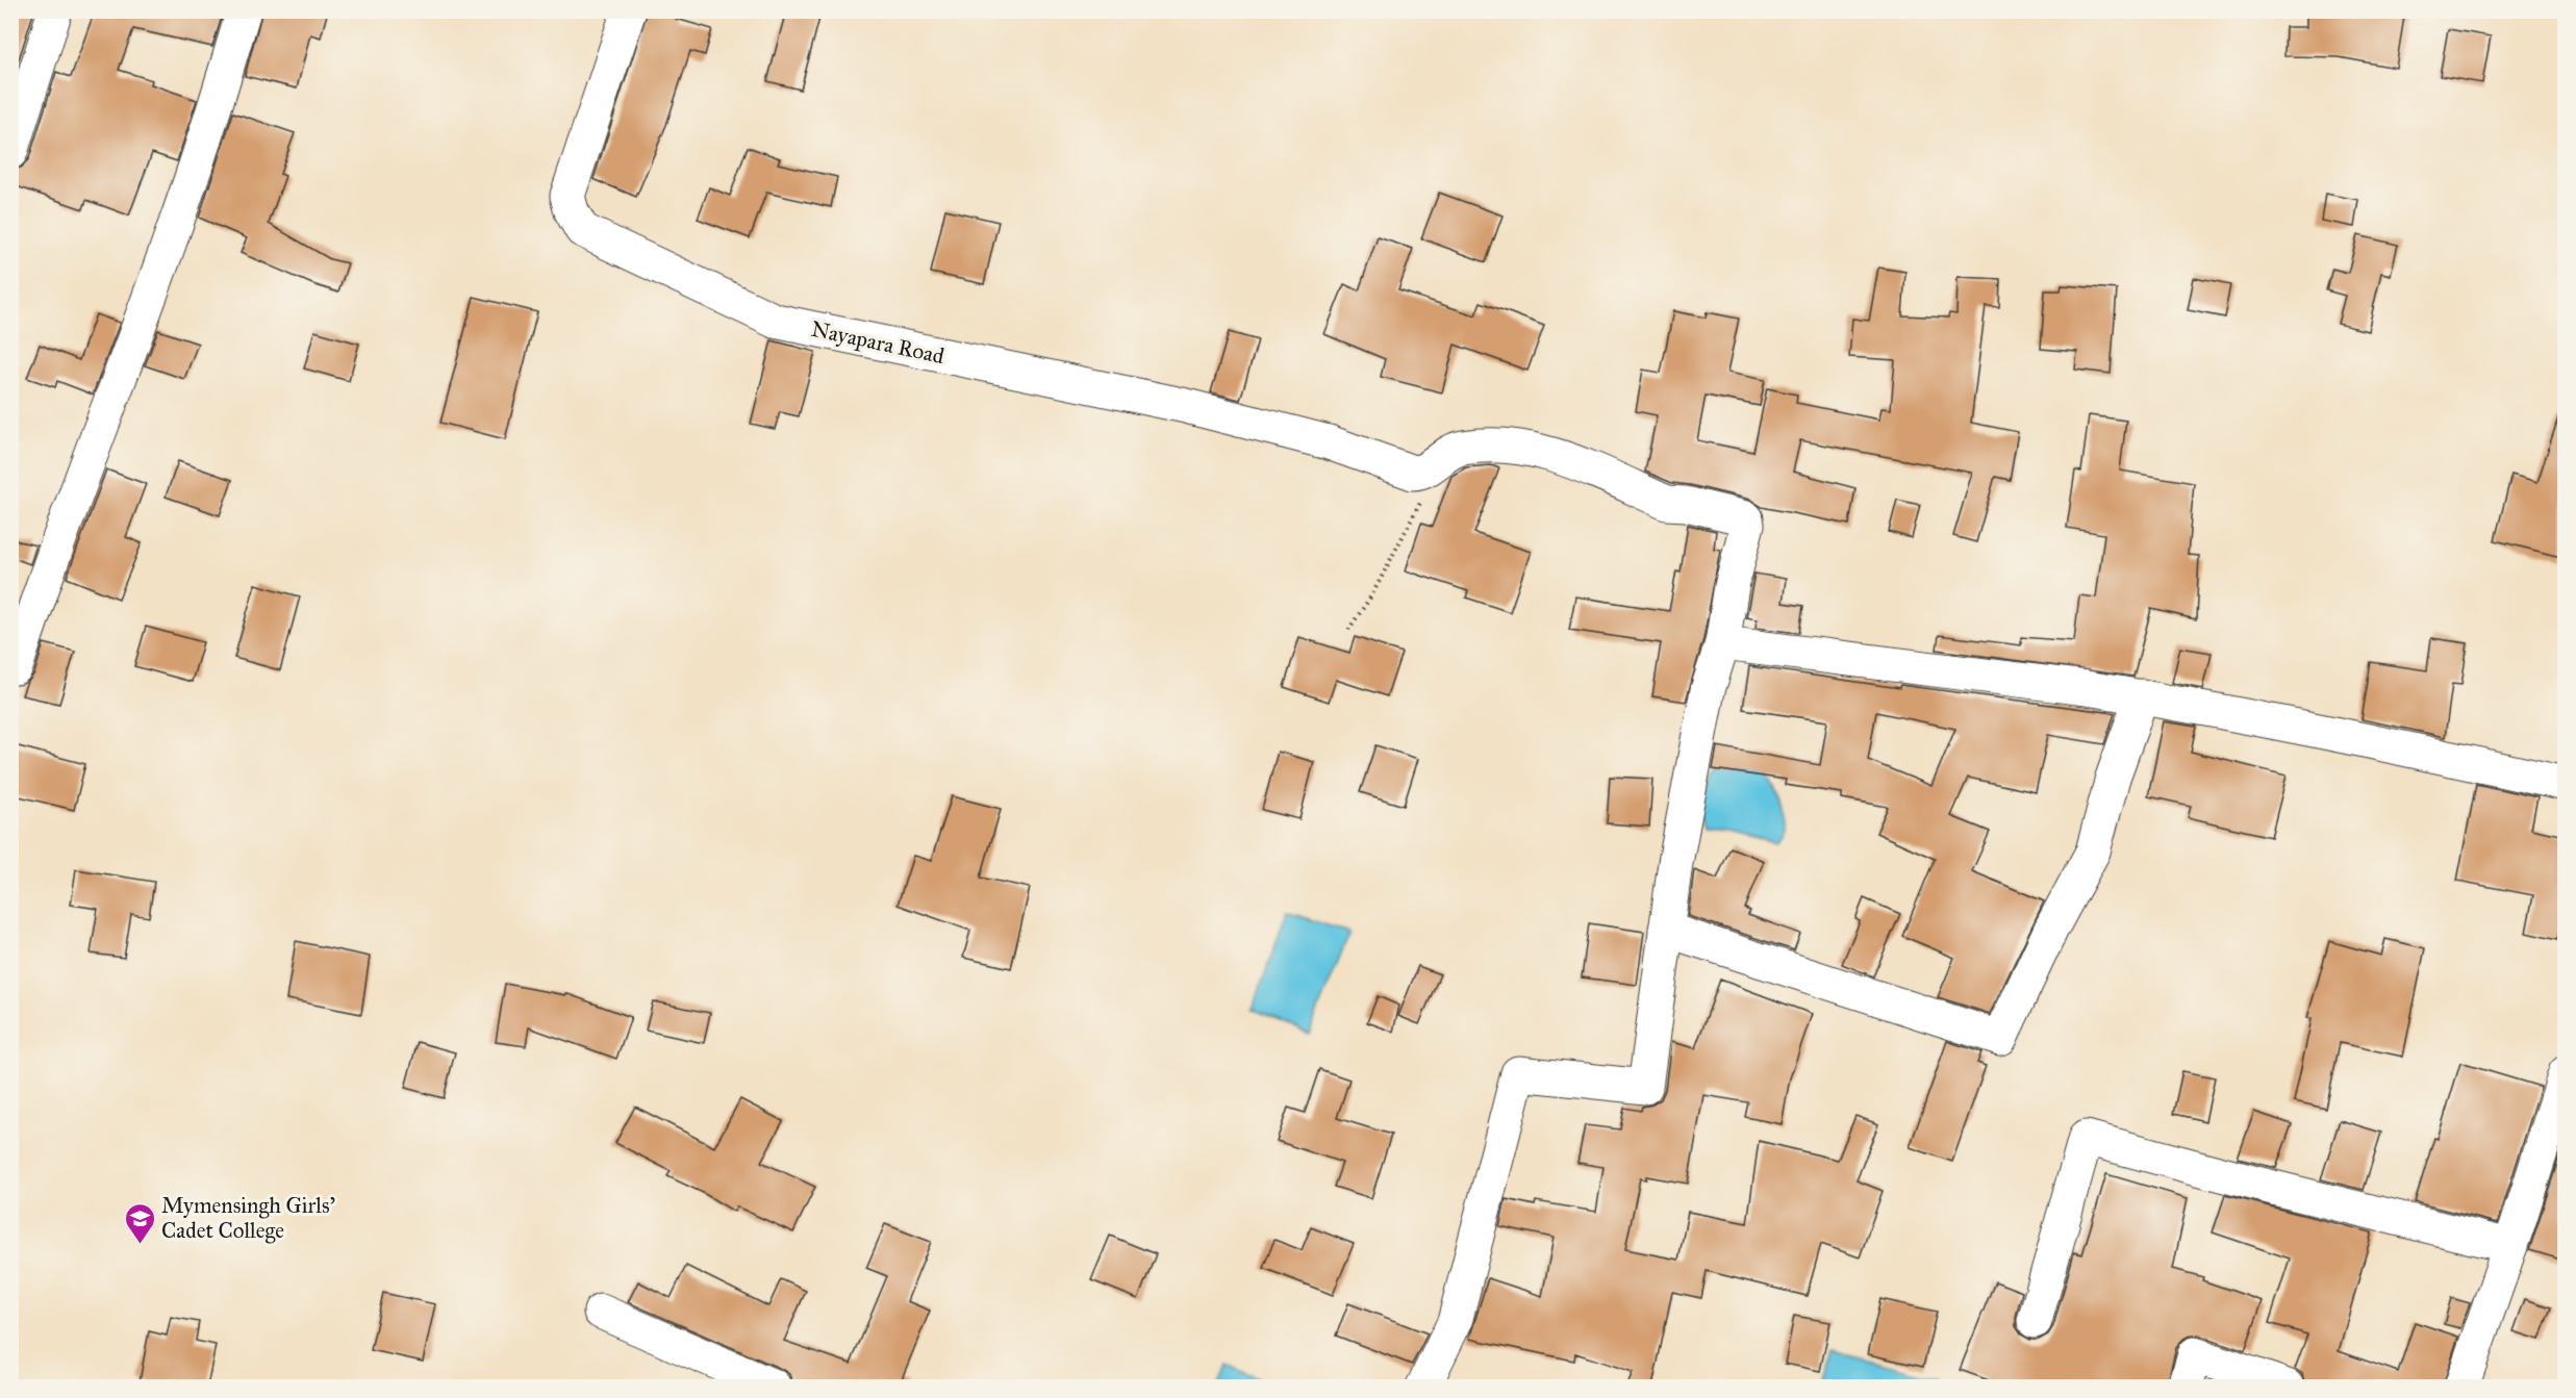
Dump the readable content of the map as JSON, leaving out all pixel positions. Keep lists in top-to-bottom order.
{
  "streets": {
    "street": ["Nayapara Road"]
  },
  "places": {
    "school or university": ["Mymensingh Girls' Cadet College"]
  }
}
